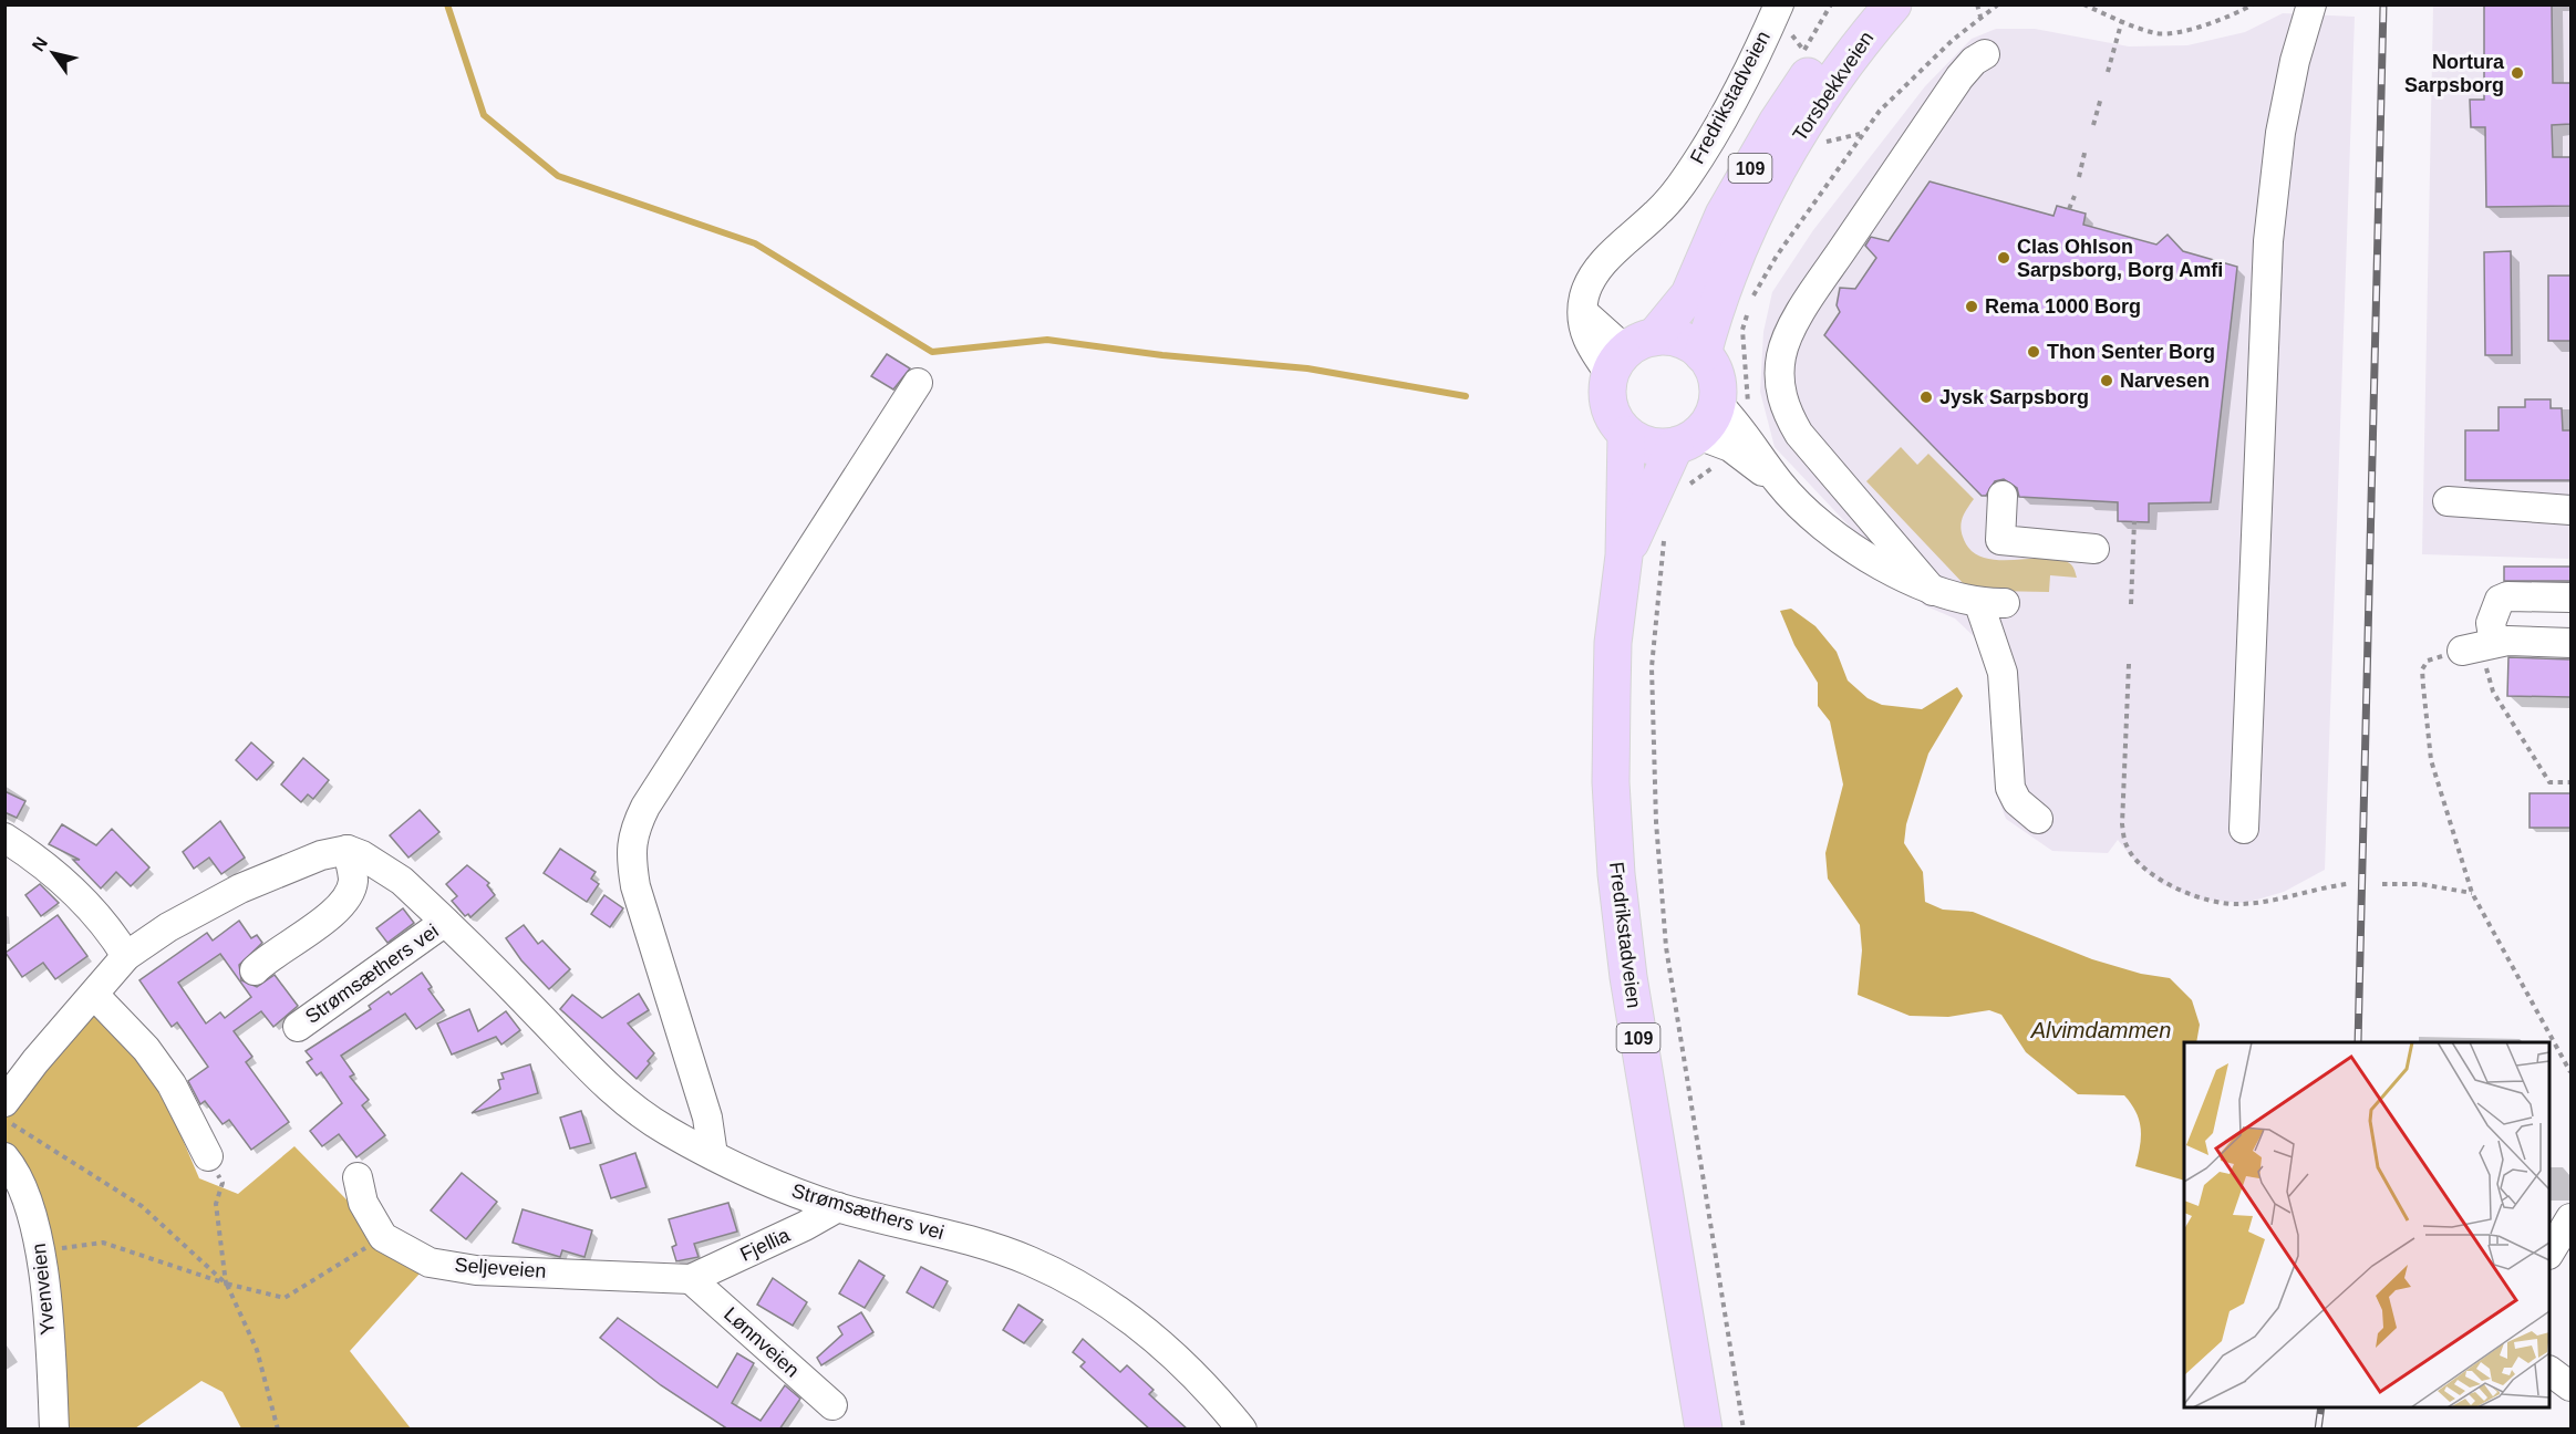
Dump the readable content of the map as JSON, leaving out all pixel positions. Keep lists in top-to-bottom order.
{
  "streets": {
    "main road": ["Torsbekkveien", "Fredrikstadveien", "109"],
    "street": [
      "Strømsæthers vei",
      "Fjellia",
      "Seljeveien",
      "Yvenveien",
      "Lønnveien"
    ]
  },
  "crossings": [
    ["Torsbekkveien", "Fredrikstadveien"],
    ["Torsbekkveien", "109"],
    ["Fredrikstadveien", "109"],
    ["Strømsæthers vei", "Fjellia"],
    ["Fjellia", "Seljeveien"],
    ["Fjellia", "Lønnveien"],
    ["Seljeveien", "Lønnveien"]
  ],
  "water": ["Alvimdammen"],
  "places": [
    "Nortura Sarpsborg",
    "Clas Ohlson Sarpsborg, Borg Amfi",
    "Rema 1000 Borg",
    "Thon Senter Borg",
    "Narvesen",
    "Jysk Sarpsborg"
  ],
  "north": "top left"
}
